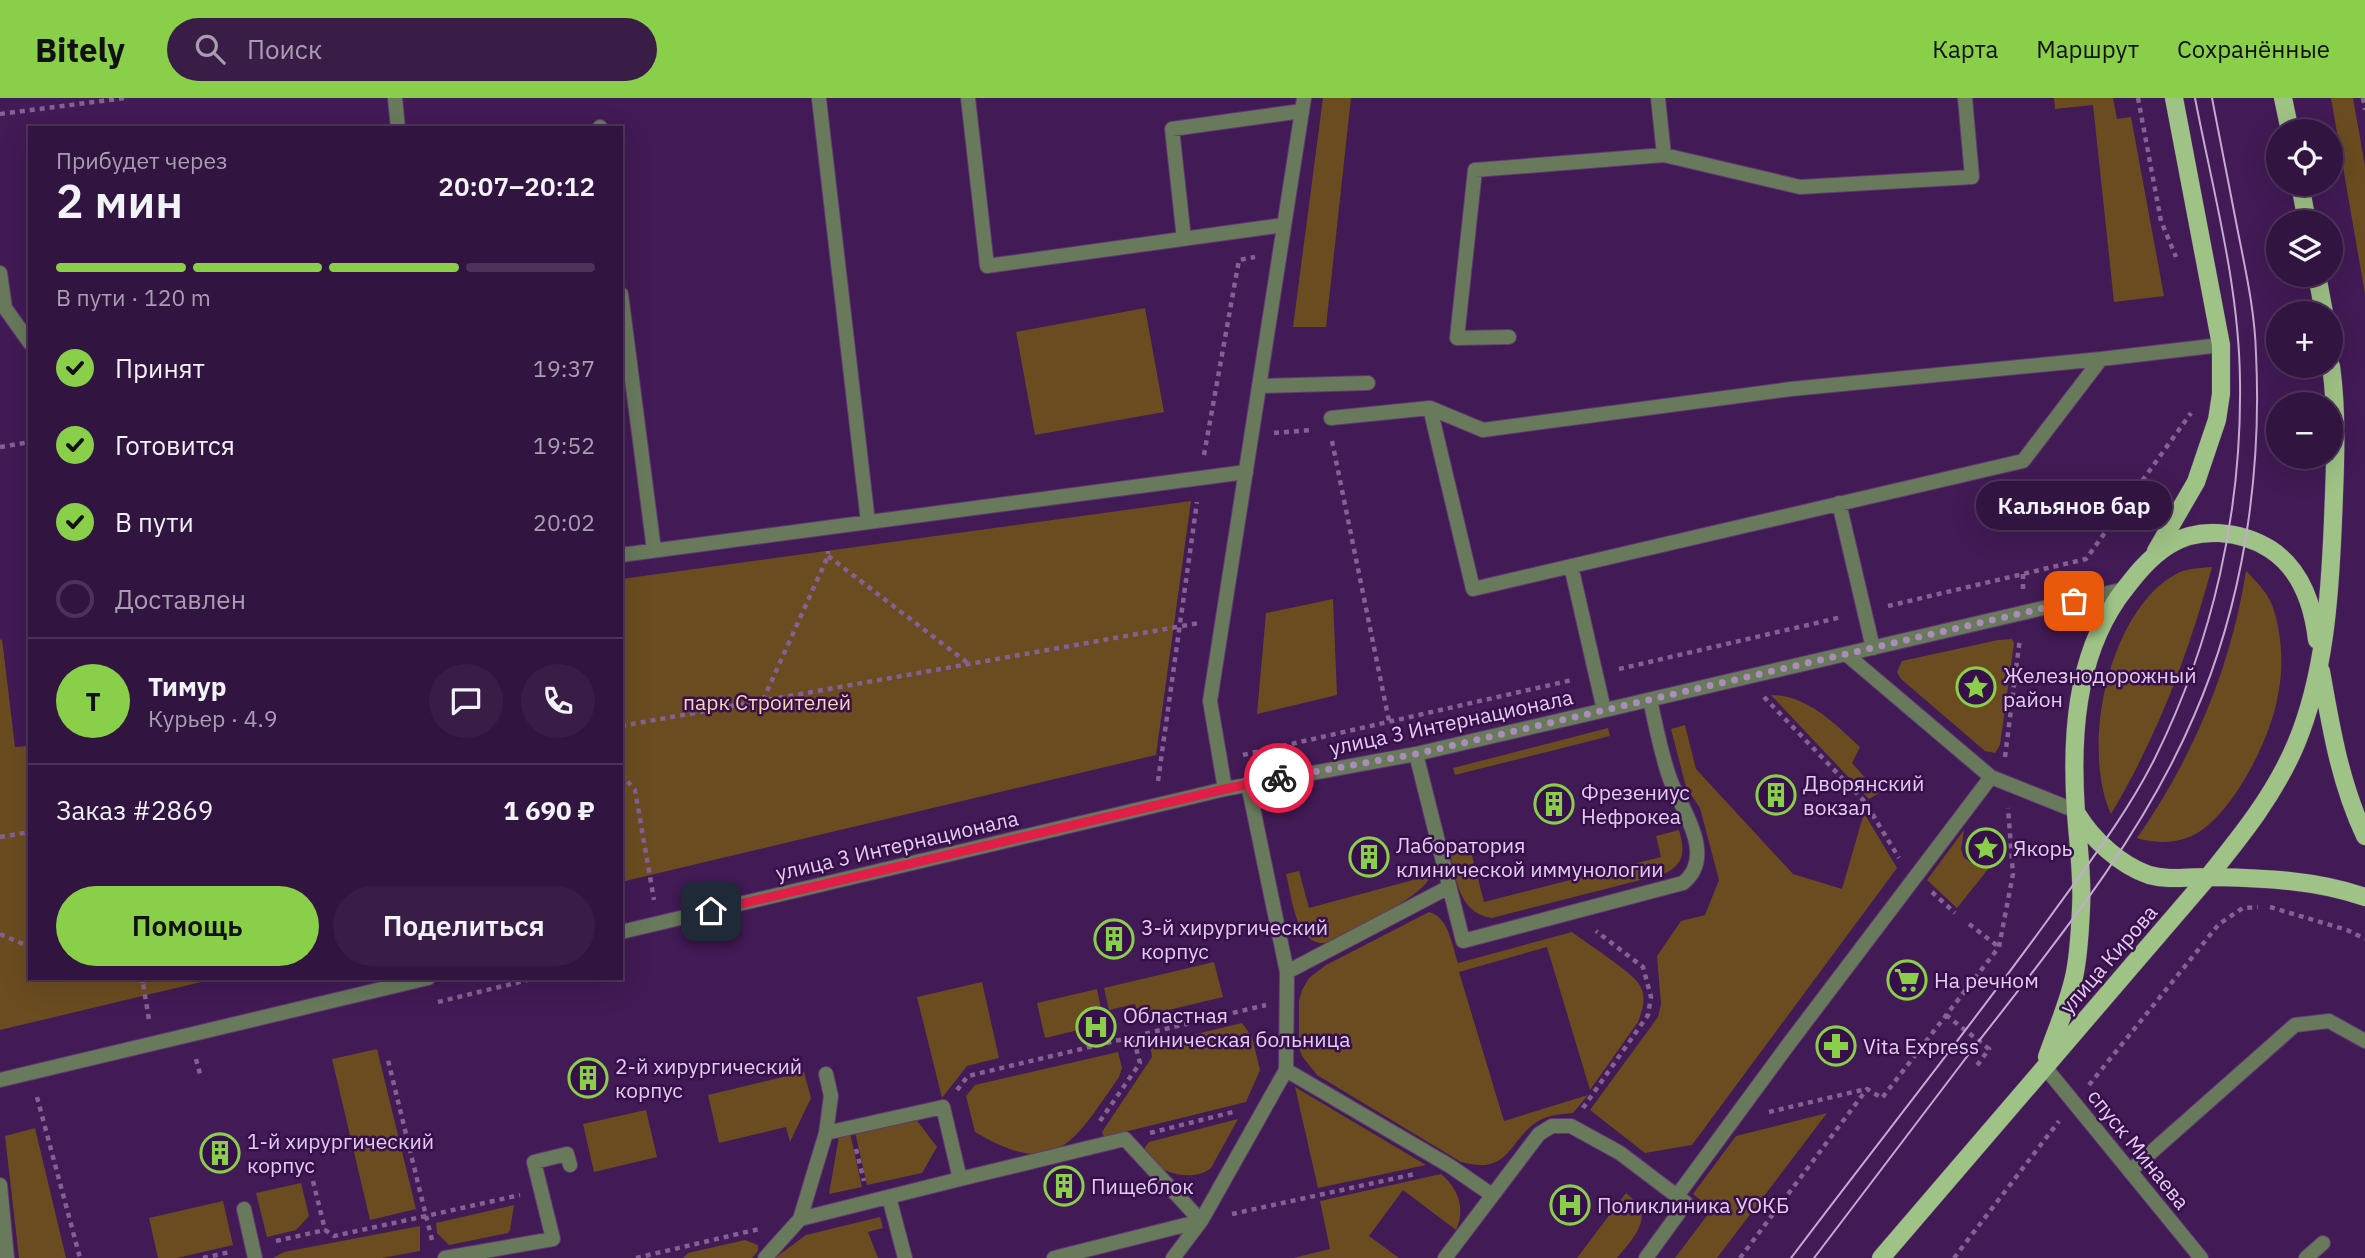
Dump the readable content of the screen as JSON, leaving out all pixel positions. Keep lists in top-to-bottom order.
{
  "streets": {
    "main road": ["улица Кирова"],
    "street": ["улица 3 Интернационала", "спуск Минаева"]
  },
  "crossings": [
    ["улица Кирова", "спуск Минаева"]
  ],
  "parks": ["парк Строителей"],
  "places": {
    "other": ["Кальянов бар"],
    "place": ["Железнодорожный район", "Якорь"],
    "building": [
      "Дворянский вокзал",
      "Фрезениус Нефрокеа",
      "Лаборатория клинической иммунологии",
      "3-й хирургический корпус",
      "2-й хирургический корпус",
      "1-й хирургический корпус",
      "Пищеблок"
    ],
    "supermarket": ["На речном"],
    "hospital": ["Областная клиническая больница", "Поликлиника УОКБ"],
    "pharmacy": ["Vita Express"]
  },
  "page": {
    "header": "Bitely",
    "search": "Поиск",
    "nav": ["Карта", "Маршрут", "Сохранённые"],
    "map_buttons": ["+", "−"],
    "heading": ["2 мин", "Прибудет через", "20:07–20:12"],
    "panel": [
      "Тимур",
      "Курьер · 4.9",
      "Заказ #2869",
      "1 690 ₽"
    ],
    "bar": "В пути · 120 m",
    "list": [
      ["Принят", "19:37"],
      ["Готовится", "19:52"],
      ["В пути", "20:02"],
      "Доставлен"
    ],
    "bubble": "Кальянов бар",
    "round": "Т",
    "buttons": ["Помощь", "Поделиться"]
  }
}
